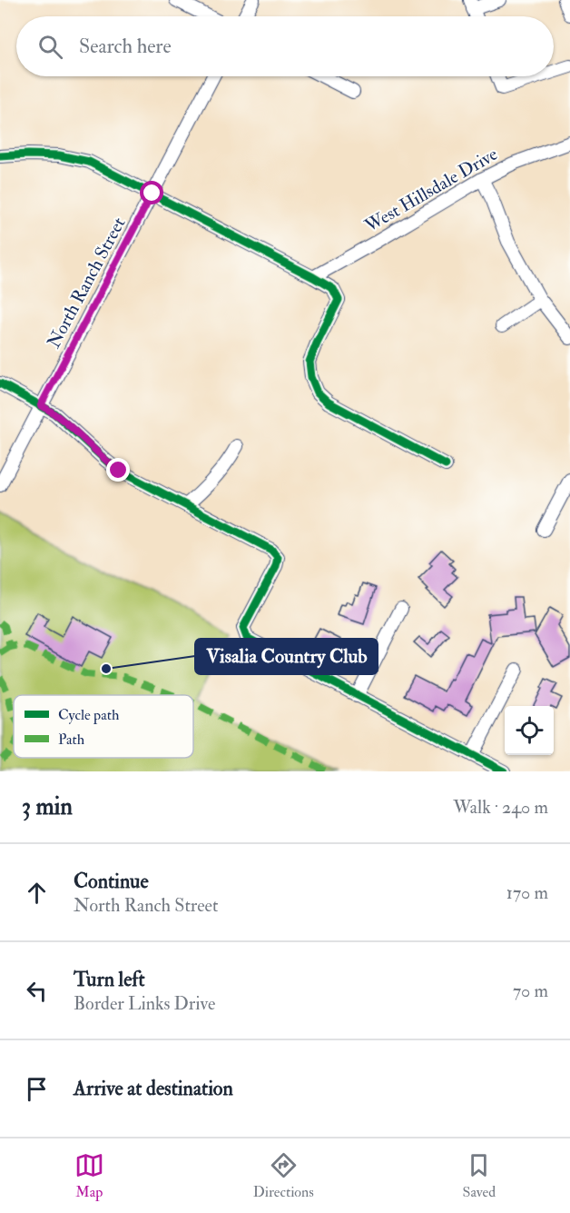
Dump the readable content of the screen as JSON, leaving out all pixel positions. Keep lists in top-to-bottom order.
{
  "streets": {
    "street": ["West Hillsdale Drive", "North Ranch Street"]
  },
  "places": ["Visalia Country Club"],
  "legend": ["Cycle path", "Path"],
  "page": {
    "search": "Search here",
    "heading": ["3 min", "Walk · 240 m"],
    "list": [
      ["Continue", "North Ranch Street", "170 m"],
      ["Turn left", "Border Links Drive", "70 m"],
      "Arrive at destination"
    ],
    "nav": ["Map", "Directions", "Saved"]
  }
}
